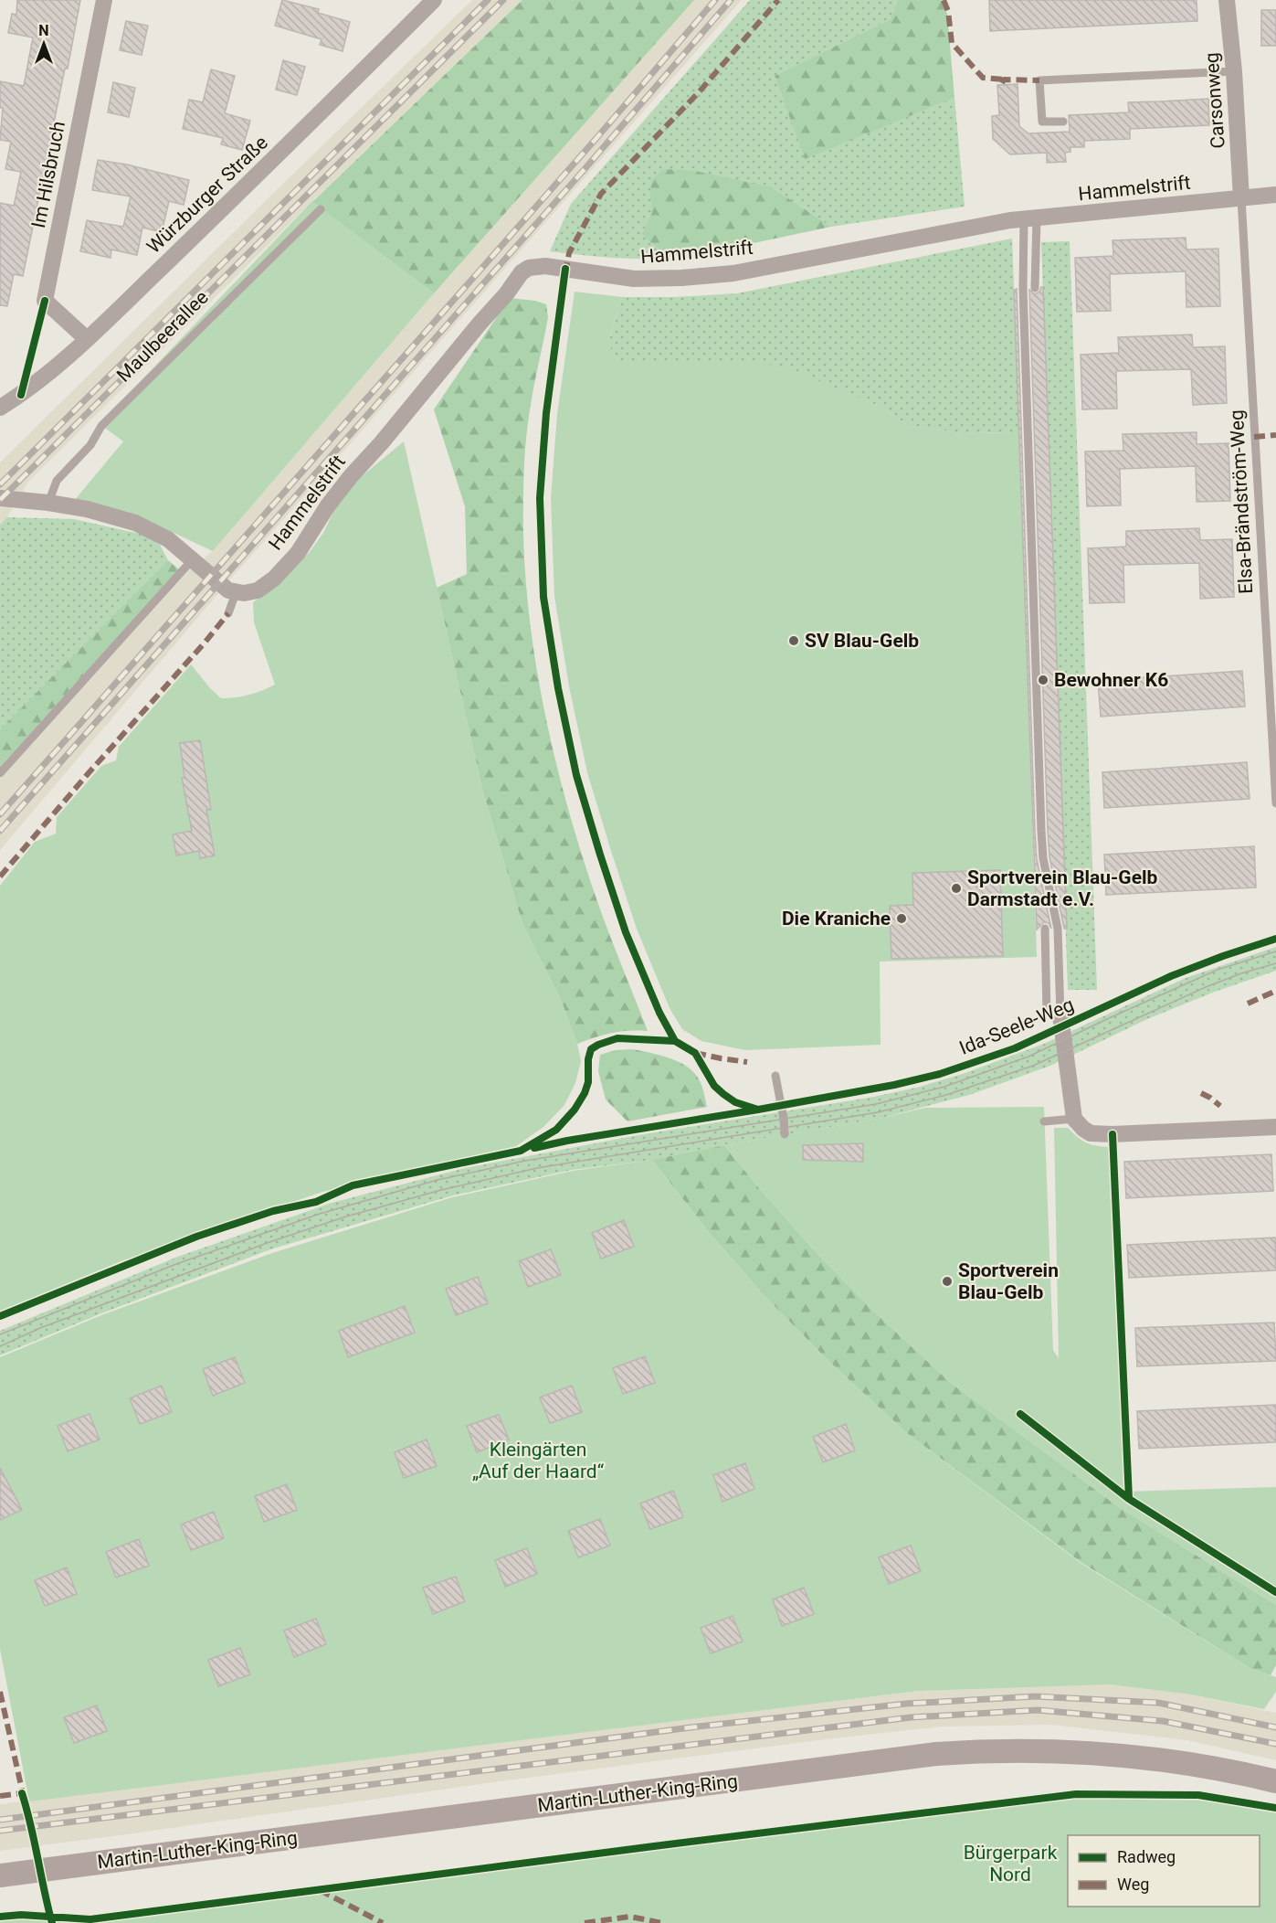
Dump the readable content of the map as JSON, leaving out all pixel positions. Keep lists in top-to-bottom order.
{
  "streets": {
    "main road": ["Martin-Luther-King-Ring"],
    "street": [
      "Carsonweg",
      "Im Hilsbruch",
      "Hammelstrift",
      "Würzburger Straße"
    ],
    "lane": ["Maulbeerallee", "Elsa-Brändström-Weg"],
    "cycle path": ["Ida-Seele-Weg"]
  },
  "crossings": [
    ["Carsonweg", "Hammelstrift"],
    ["Carsonweg", "Elsa-Brändström-Weg"],
    ["Hammelstrift", "Elsa-Brändström-Weg"]
  ],
  "parks": ["Kleingärten „Auf der Haard“", "Bürgerpark Nord"],
  "places": [
    "SV Blau-Gelb",
    "Bewohner K6",
    "Sportverein Blau-Gelb Darmstadt e.V.",
    "Die Kraniche",
    "Sportverein Blau-Gelb"
  ],
  "legend": ["Radweg", "Weg"],
  "north": "top"
}
